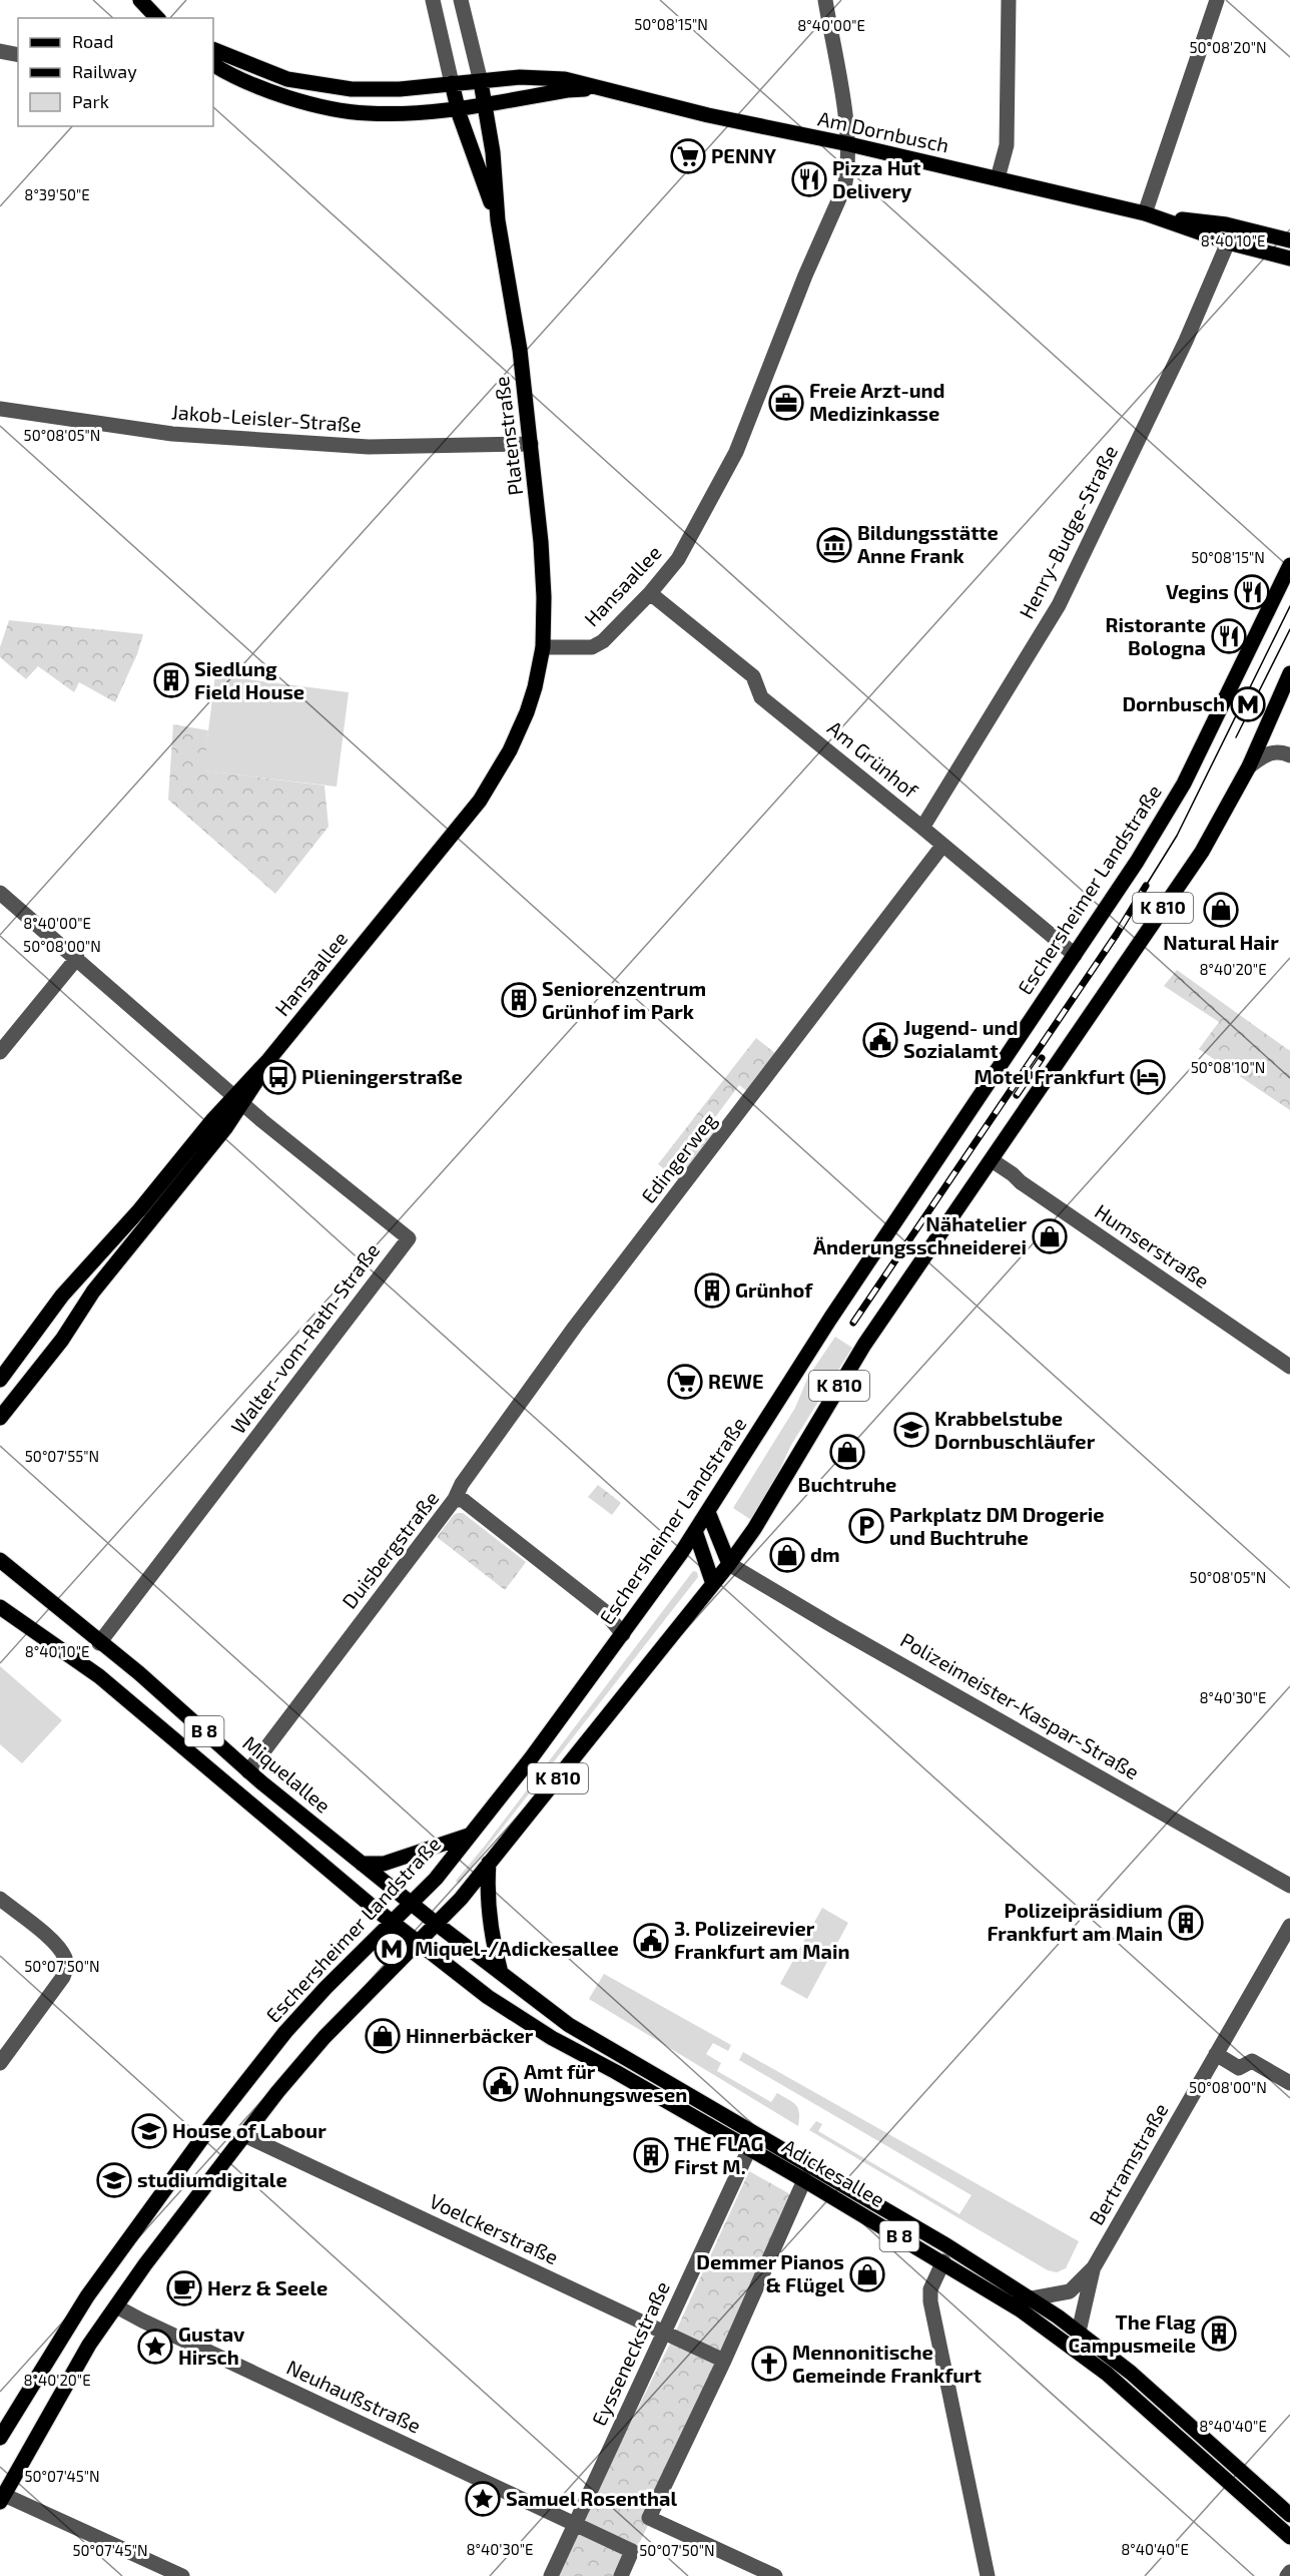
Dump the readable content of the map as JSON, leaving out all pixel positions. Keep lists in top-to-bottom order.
{
  "streets": {
    "main road": [
      "Am Dornbusch",
      "Platenstraße",
      "Hansaallee",
      "Eschersheimer Landstraße",
      "K 810",
      "B 8",
      "Miquelallee",
      "Adickesallee"
    ],
    "street": [
      "Jakob-Leisler-Straße",
      "Henry-Budge-Straße",
      "Am Grünhof",
      "Edingerweg",
      "Humserstraße",
      "Walter-vom-Rath-Straße",
      "Duisbergstraße",
      "Polizeimeister-Kaspar-Straße",
      "Bertramstraße",
      "Voelckerstraße",
      "Eysseneckstraße",
      "Neuhaußstraße"
    ]
  },
  "crossings": [
    ["Am Dornbusch", "Platenstraße"],
    ["Am Dornbusch", "Henry-Budge-Straße"],
    ["Am Dornbusch", "Hansaallee"],
    ["Jakob-Leisler-Straße", "Platenstraße"],
    ["Platenstraße", "Hansaallee"],
    ["Henry-Budge-Straße", "Am Grünhof"],
    ["Hansaallee", "Am Grünhof"],
    ["Hansaallee", "Walter-vom-Rath-Straße"],
    ["Am Grünhof", "Eschersheimer Landstraße"],
    ["Am Grünhof", "Edingerweg"],
    ["Eschersheimer Landstraße", "Duisbergstraße"],
    ["Eschersheimer Landstraße", "B 8"],
    ["Eschersheimer Landstraße", "Miquelallee"],
    ["K 810", "Humserstraße"],
    ["K 810", "Polizeimeister-Kaspar-Straße"],
    ["K 810", "Miquelallee"],
    ["K 810", "Adickesallee"],
    ["Edingerweg", "Duisbergstraße"],
    ["Walter-vom-Rath-Straße", "Miquelallee"],
    ["Duisbergstraße", "Miquelallee"],
    ["B 8", "Adickesallee"],
    ["Miquelallee", "Adickesallee"],
    ["Bertramstraße", "Adickesallee"],
    ["Adickesallee", "Eysseneckstraße"],
    ["Voelckerstraße", "Eysseneckstraße"],
    ["Eysseneckstraße", "Neuhaußstraße"]
  ],
  "places": {
    "supermarket": ["PENNY", "REWE"],
    "restaurant": ["Pizza Hut Delivery", "Vegins", "Ristorante Bologna"],
    "office": ["Freie Arzt-und Medizinkasse"],
    "museum": ["Bildungsstätte Anne Frank"],
    "building": [
      "Siedlung Field House",
      "Seniorenzentrum Grünhof im Park",
      "Grünhof",
      "Polizeipräsidium Frankfurt am Main",
      "THE FLAG First M.",
      "The Flag Campusmeile"
    ],
    "metro station": ["Dornbusch", "Miquel-/Adickesallee"],
    "shop": [
      "Natural Hair",
      "Nähatelier Änderungsschneiderei",
      "Buchtruhe",
      "dm",
      "Hinnerbäcker",
      "Demmer Pianos & Flügel"
    ],
    "public building": ["Jugend- und Sozialamt", "3. Polizeirevier Frankfurt am Main", "Amt für Wohnungswesen"],
    "bus stop": ["Plieningerstraße"],
    "hotel": ["Motel Frankfurt"],
    "school or university": ["Krabbelstube Dornbuschläufer", "House of Labour", "studiumdigitale"],
    "parking": ["Parkplatz DM Drogerie und Buchtruhe"],
    "cafe": ["Herz & Seele"],
    "place": ["Gustav Hirsch", "Samuel Rosenthal"],
    "church": ["Mennonitische Gemeinde Frankfurt"]
  },
  "legend": ["Road", "Railway", "Park"],
  "coordinates": [
    "50°08'15\"N",
    "8°40'00\"E",
    "50°08'20\"N",
    "8°39'50\"E",
    "8°40'10\"E",
    "50°08'05\"N",
    "50°08'00\"N",
    "8°40'20\"E",
    "50°08'10\"N",
    "50°07'55\"N",
    "8°40'30\"E",
    "50°07'50\"N",
    "8°40'40\"E",
    "50°07'45\"N"
  ]
}
